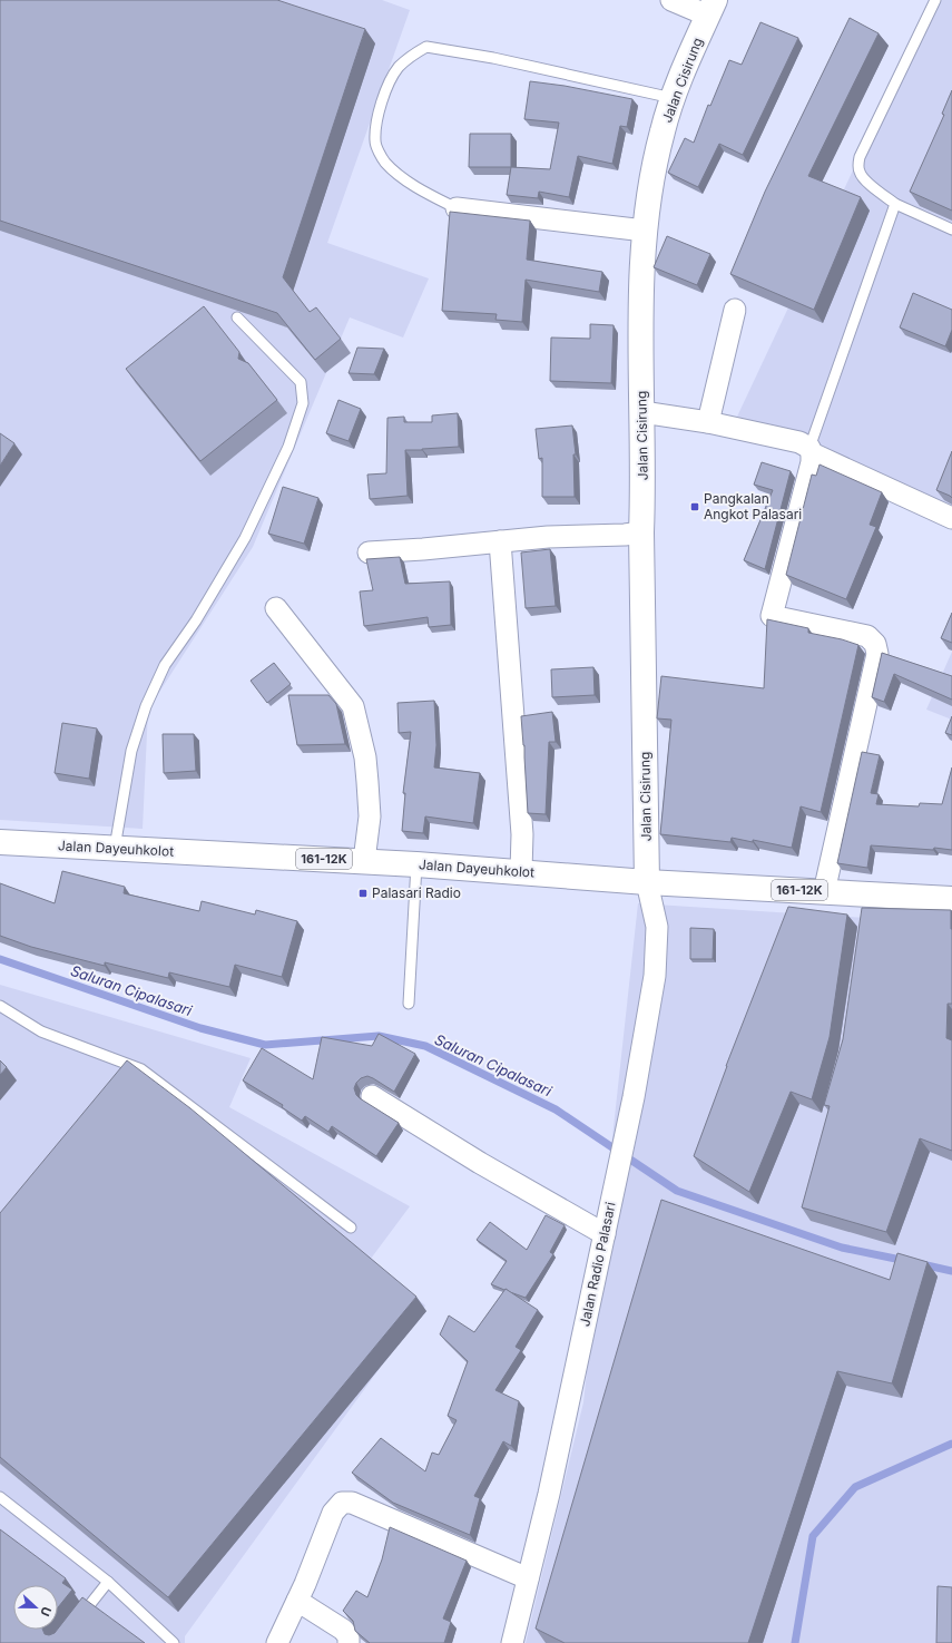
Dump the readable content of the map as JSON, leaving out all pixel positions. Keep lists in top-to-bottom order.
{
  "streets": {
    "main road": ["Jalan Cisirung", "Jalan Dayeuhkolot", "161-12K"],
    "street": ["Jalan Radio Palasari"]
  },
  "crossings": [
    ["Jalan Cisirung", "Jalan Dayeuhkolot"],
    ["Jalan Cisirung", "Jalan Radio Palasari"],
    ["Jalan Dayeuhkolot", "Jalan Radio Palasari"]
  ],
  "water": ["Saluran Cipalasari"],
  "places": {
    "transit": ["Pangkalan Angkot Palasari", "Palasari Radio"]
  },
  "north": "right"
}
